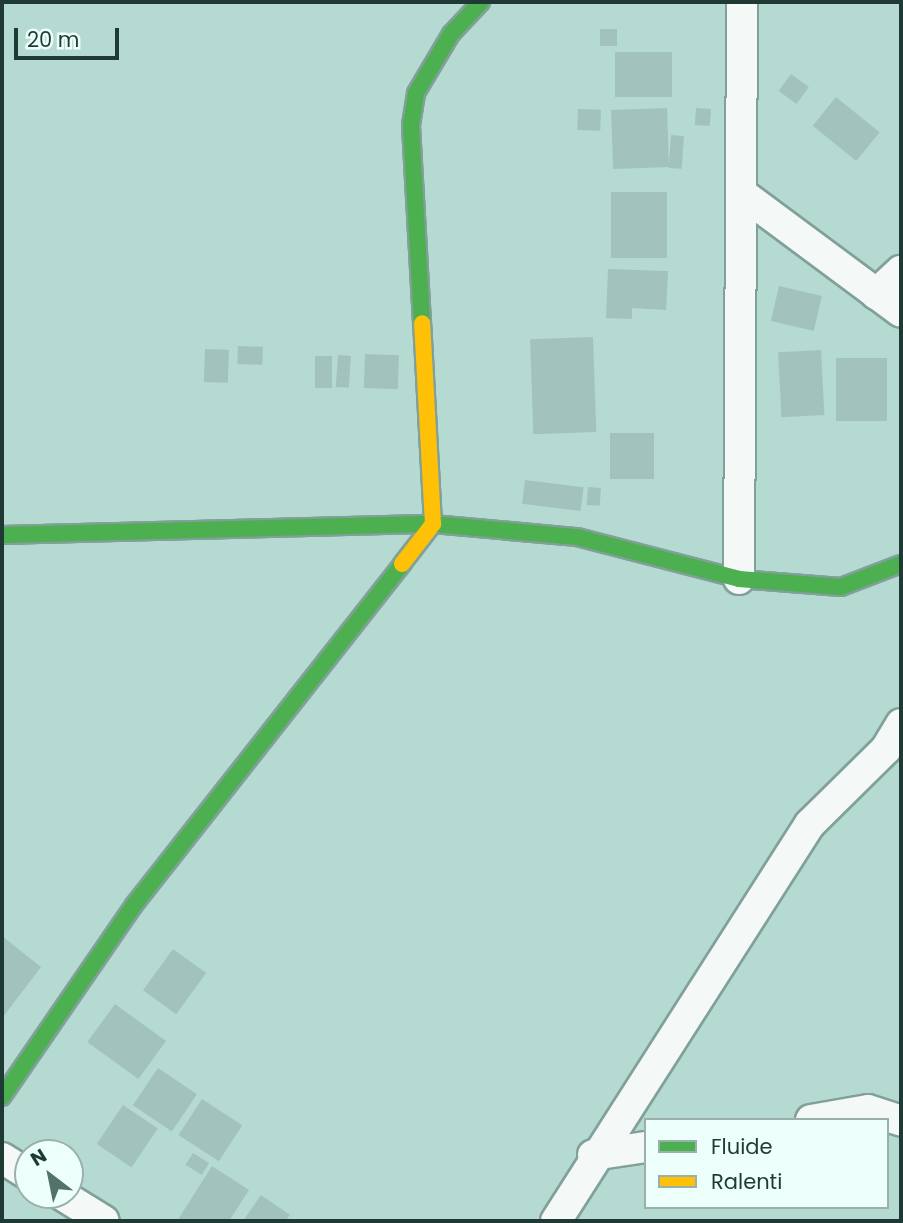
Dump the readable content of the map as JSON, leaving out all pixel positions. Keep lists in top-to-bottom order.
{
  "legend": ["Fluide", "Ralenti"],
  "scale_bar": "20 m",
  "north": "top left"
}
